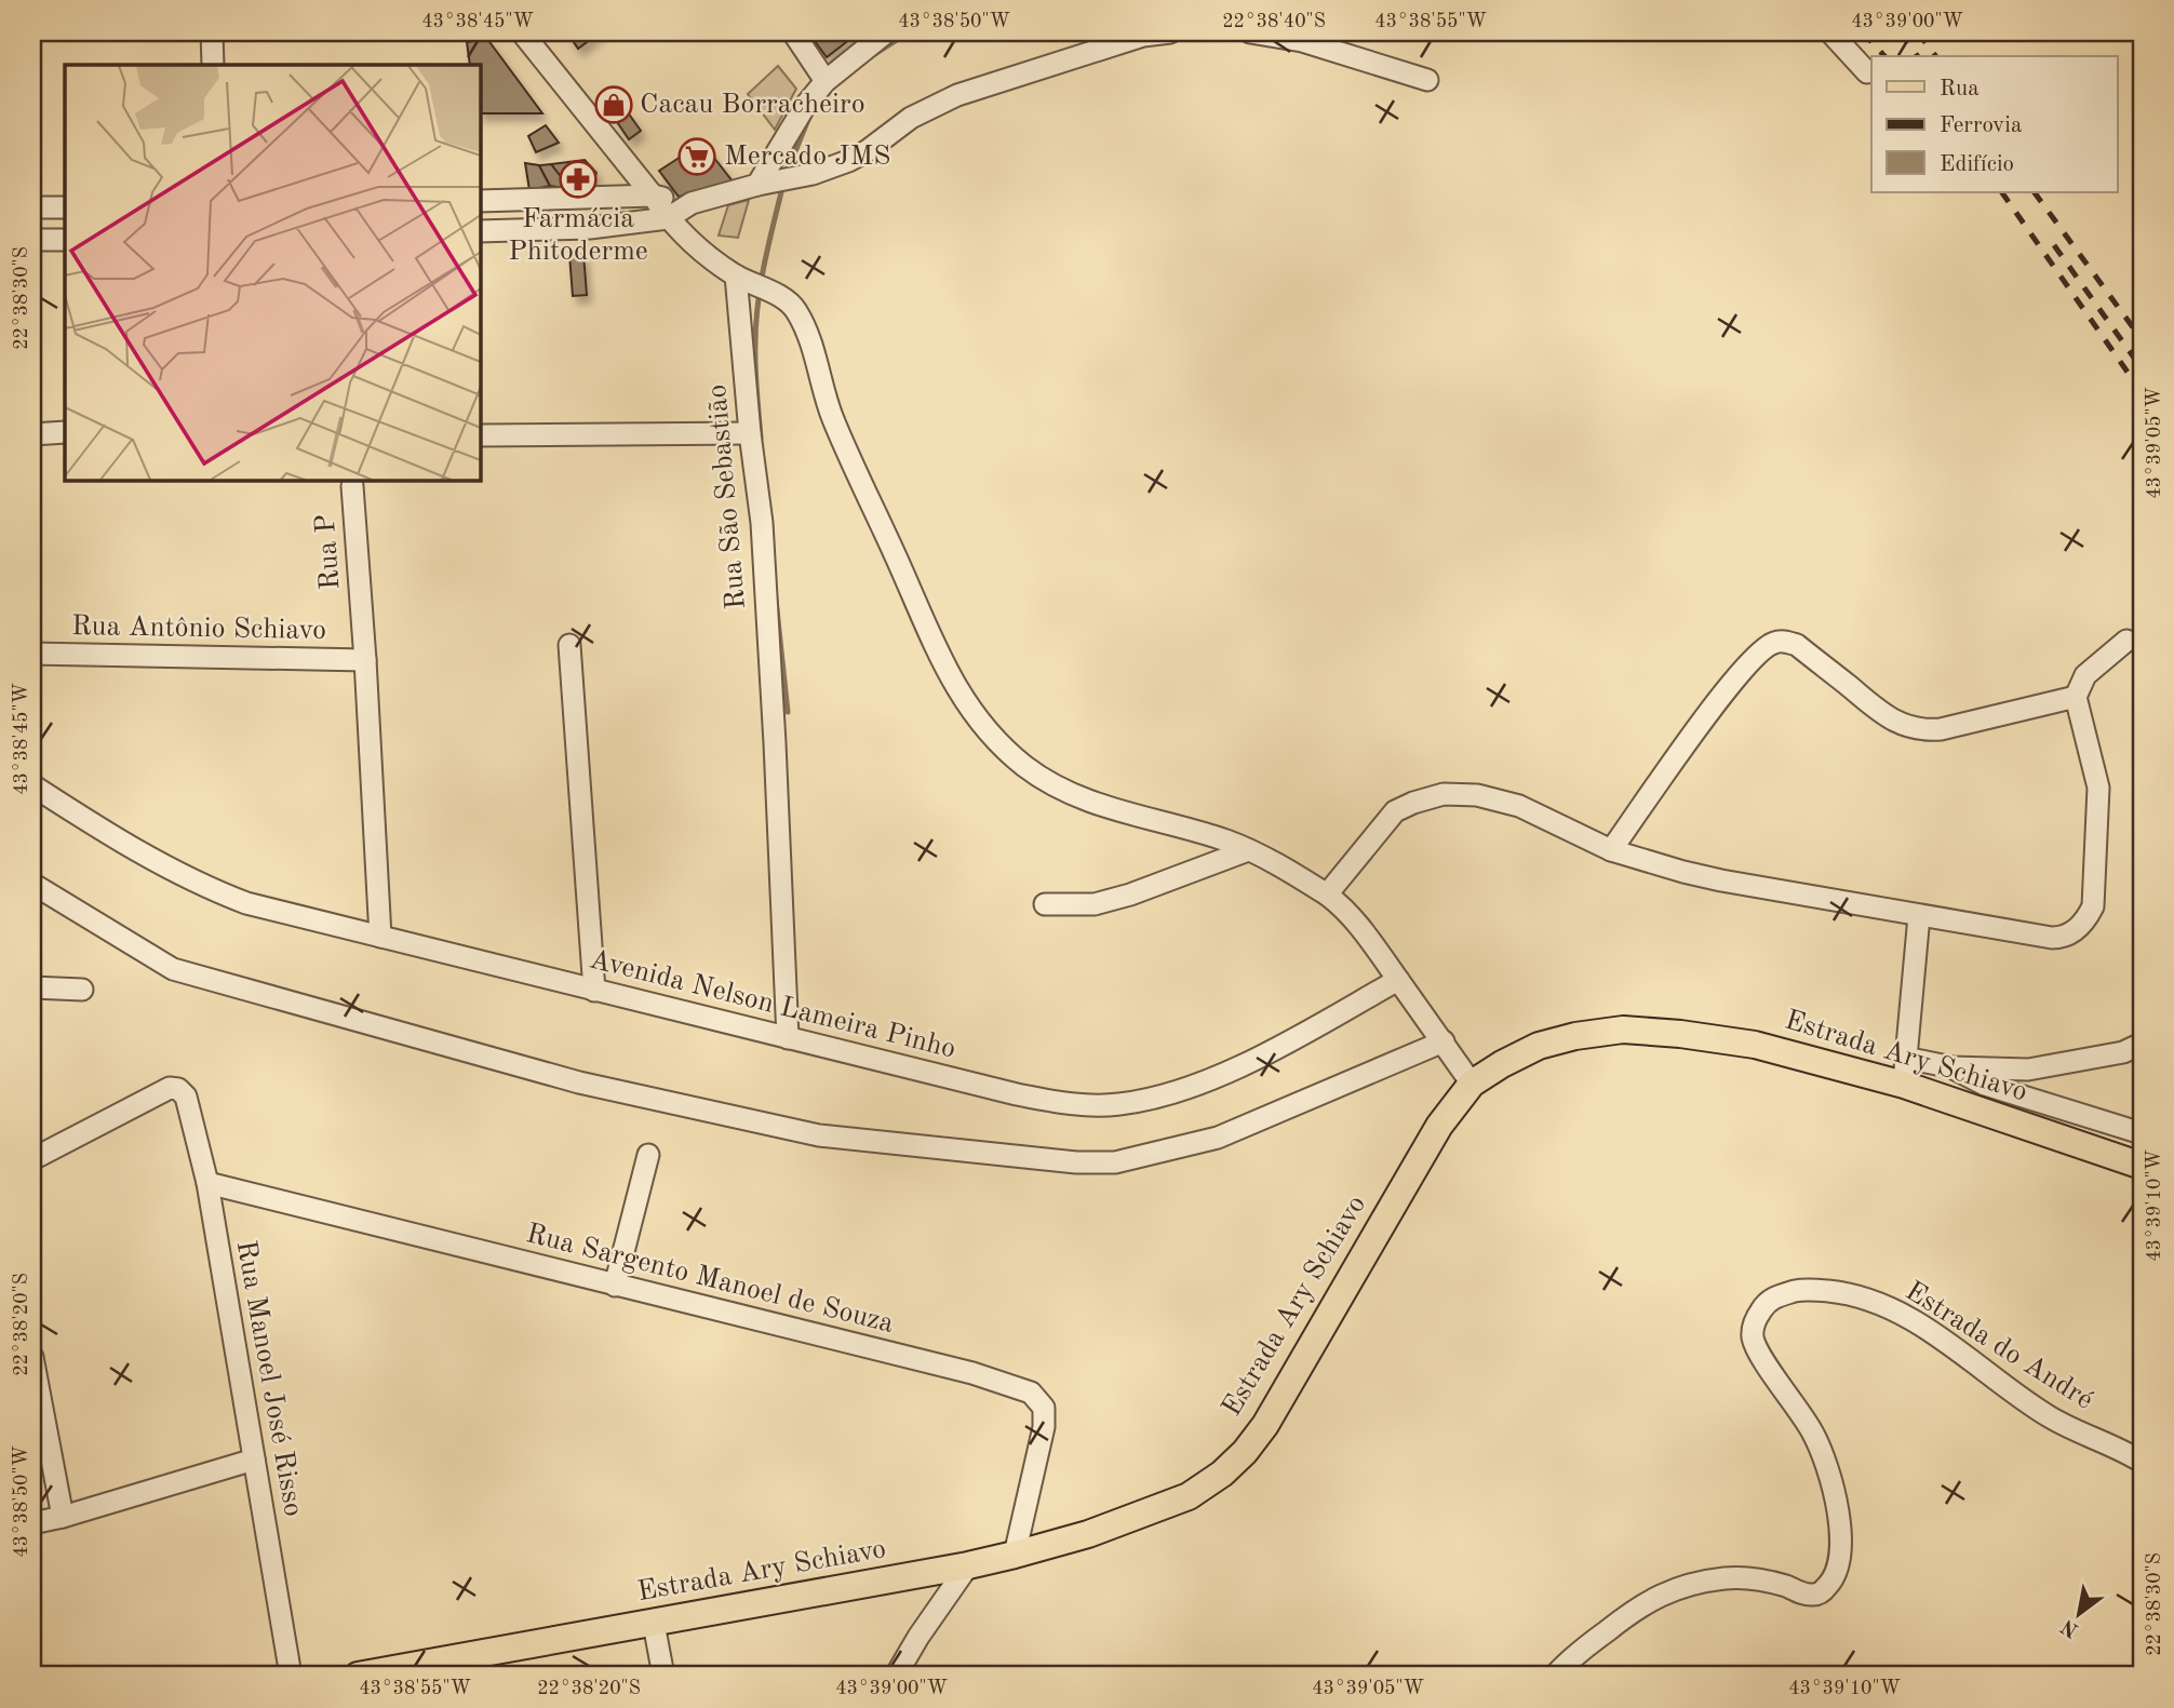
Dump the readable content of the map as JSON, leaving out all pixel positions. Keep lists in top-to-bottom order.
{
  "streets": {
    "main road": ["Estrada Ary Schiavo"],
    "street": [
      "Rua São Sebastião",
      "Rua P",
      "Rua Antônio Schiavo",
      "Avenida Nelson Lameira Pinho",
      "Rua Sargento Manoel de Souza",
      "Estrada do André",
      "Rua Manoel José Risso"
    ]
  },
  "crossings": [
    ["Rua São Sebastião", "Avenida Nelson Lameira Pinho"],
    ["Rua P", "Rua Antônio Schiavo"],
    ["Rua P", "Avenida Nelson Lameira Pinho"],
    ["Estrada Ary Schiavo", "Rua Sargento Manoel de Souza"],
    ["Rua Sargento Manoel de Souza", "Rua Manoel José Risso"]
  ],
  "places": {
    "shop": ["Cacau Borracheiro"],
    "supermarket": ["Mercado JMS"],
    "pharmacy": ["Farmácia Phitoderme"]
  },
  "legend": ["Rua", "Ferrovia", "Edifício"],
  "north": "bottom left",
  "coordinates": [
    "43°38'45\"W",
    "43°38'50\"W",
    "22°38'40\"S",
    "43°38'55\"W",
    "43°39'00\"W",
    "22°38'30\"S",
    "43°39'05\"W",
    "43°39'10\"W",
    "22°38'20\"S"
  ]
}
